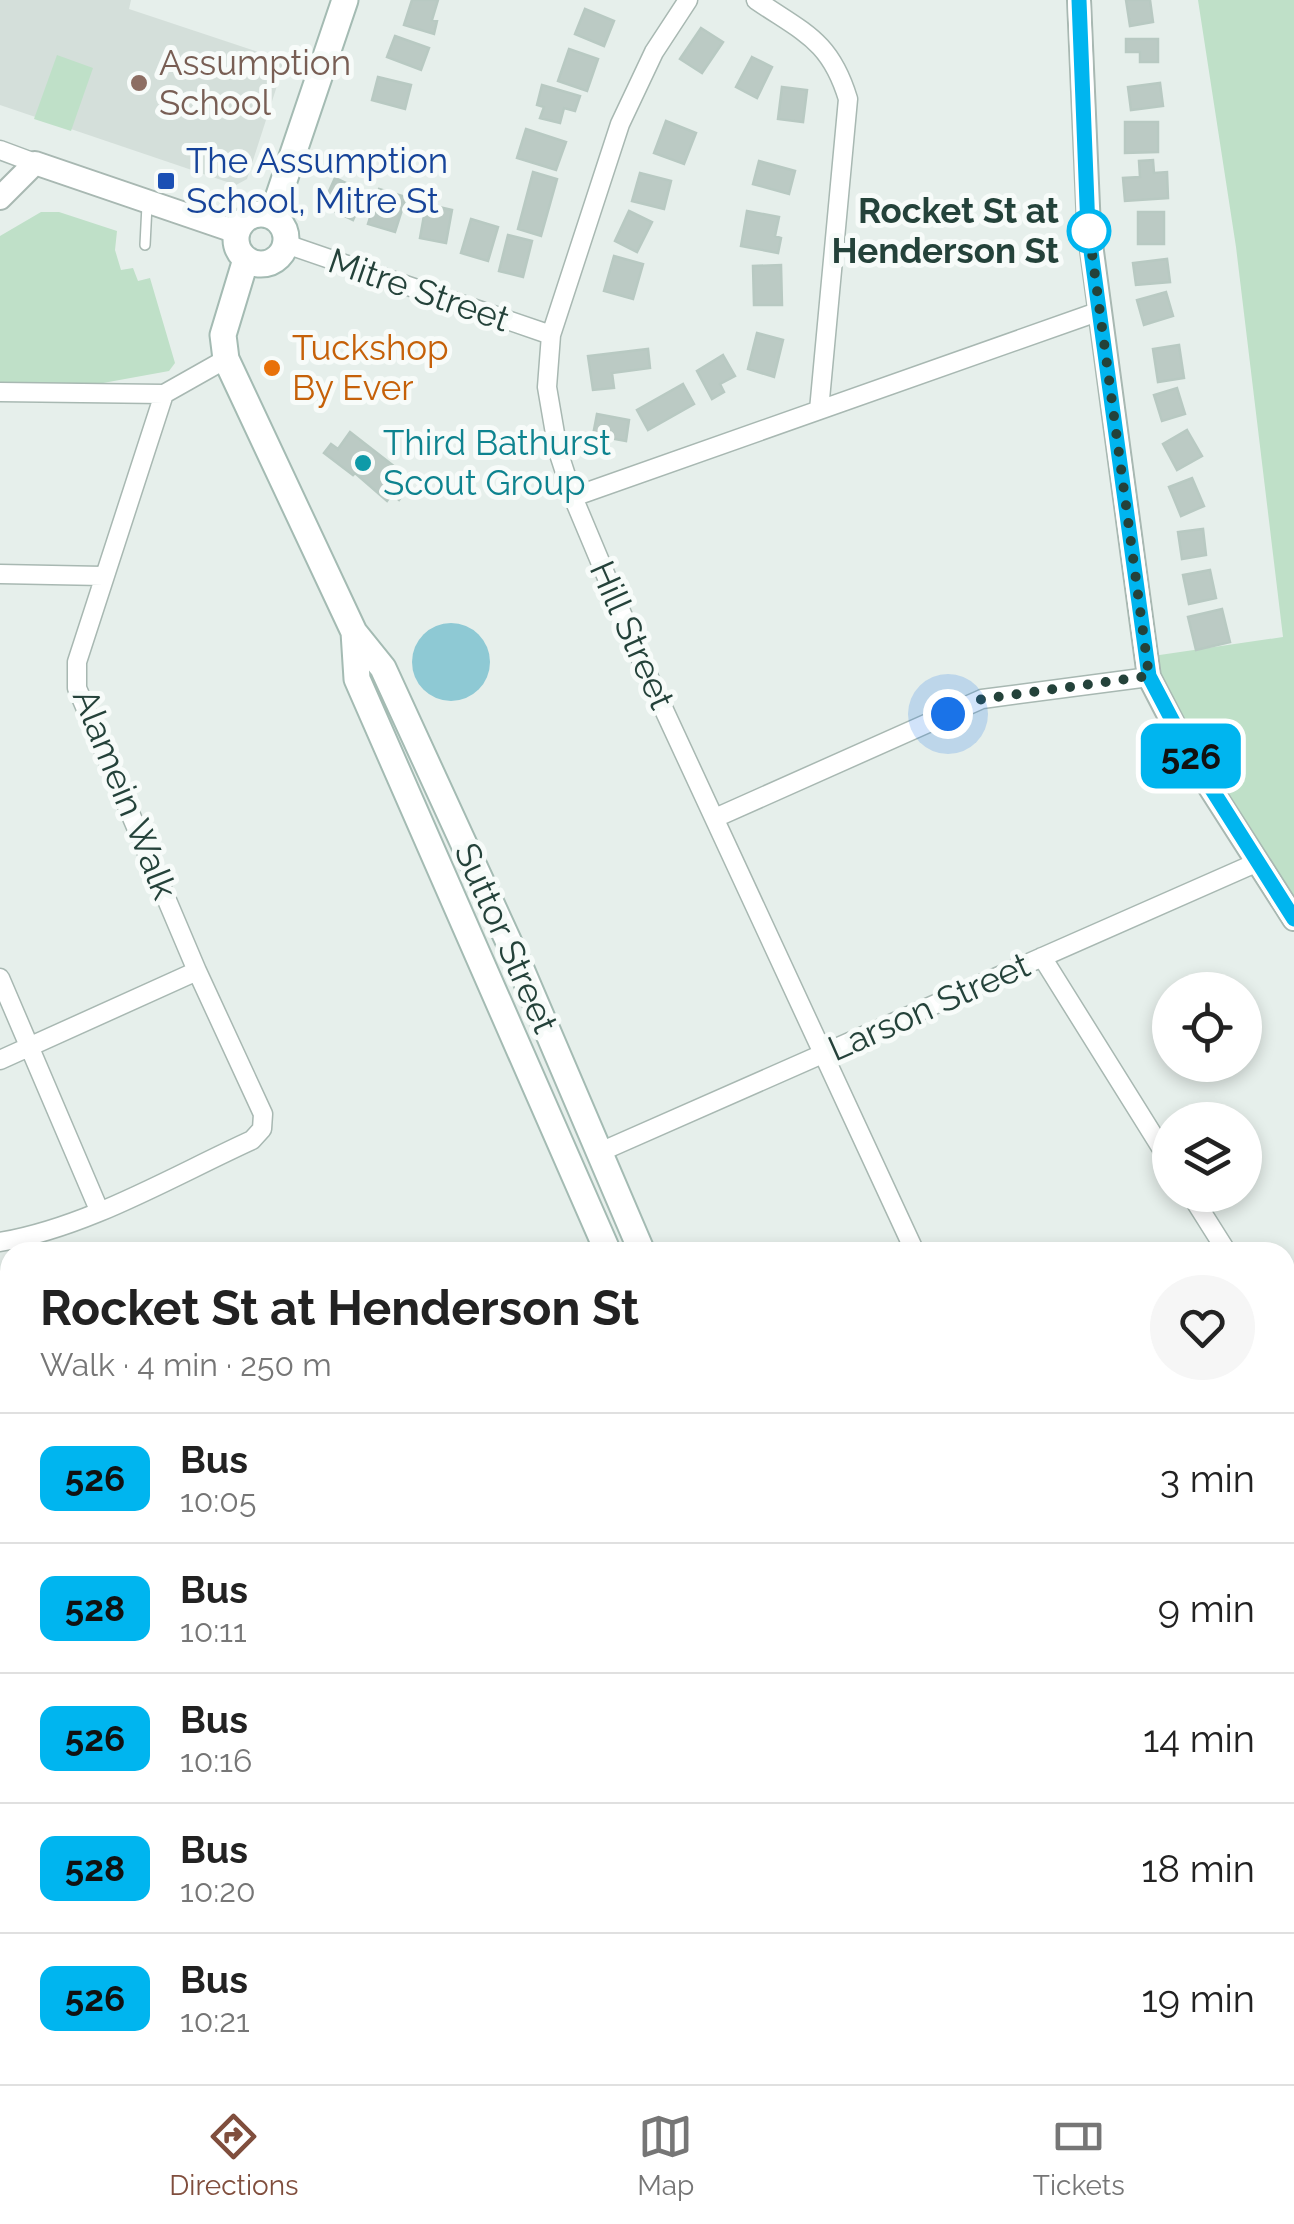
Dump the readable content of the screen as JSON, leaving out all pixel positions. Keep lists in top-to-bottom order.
{
  "streets": {
    "main road": ["Suttor Street"],
    "street": [
      "Mitre Street",
      "Hill Street",
      "Alamein Walk",
      "Larson Street"
    ]
  },
  "crossings": [
    ["Mitre Street", "Hill Street"],
    ["Hill Street", "Larson Street"],
    ["Suttor Street", "Larson Street"]
  ],
  "places": {
    "other": [
      "Assumption School",
      "Rocket St at Henderson St",
      "Tuckshop By Ever",
      "Third Bathurst Scout Group"
    ],
    "transit": ["The Assumption School, Mitre St"]
  },
  "lines": ["bus line 526"],
  "page": {
    "on_map": "526",
    "heading": ["Rocket St at Henderson St", "Walk · 4 min · 250 m"],
    "list": [
      {
        "mark": "526",
        "name": "Bus",
        "note": "10:05",
        "value": "3 min"
      },
      {
        "mark": "528",
        "name": "Bus",
        "note": "10:11",
        "value": "9 min"
      },
      {
        "mark": "526",
        "name": "Bus",
        "note": "10:16",
        "value": "14 min"
      },
      {
        "mark": "528",
        "name": "Bus",
        "note": "10:20",
        "value": "18 min"
      },
      {
        "mark": "526",
        "name": "Bus",
        "note": "10:21",
        "value": "19 min"
      }
    ],
    "tabs": ["Directions", "Map", "Tickets"]
  }
}
